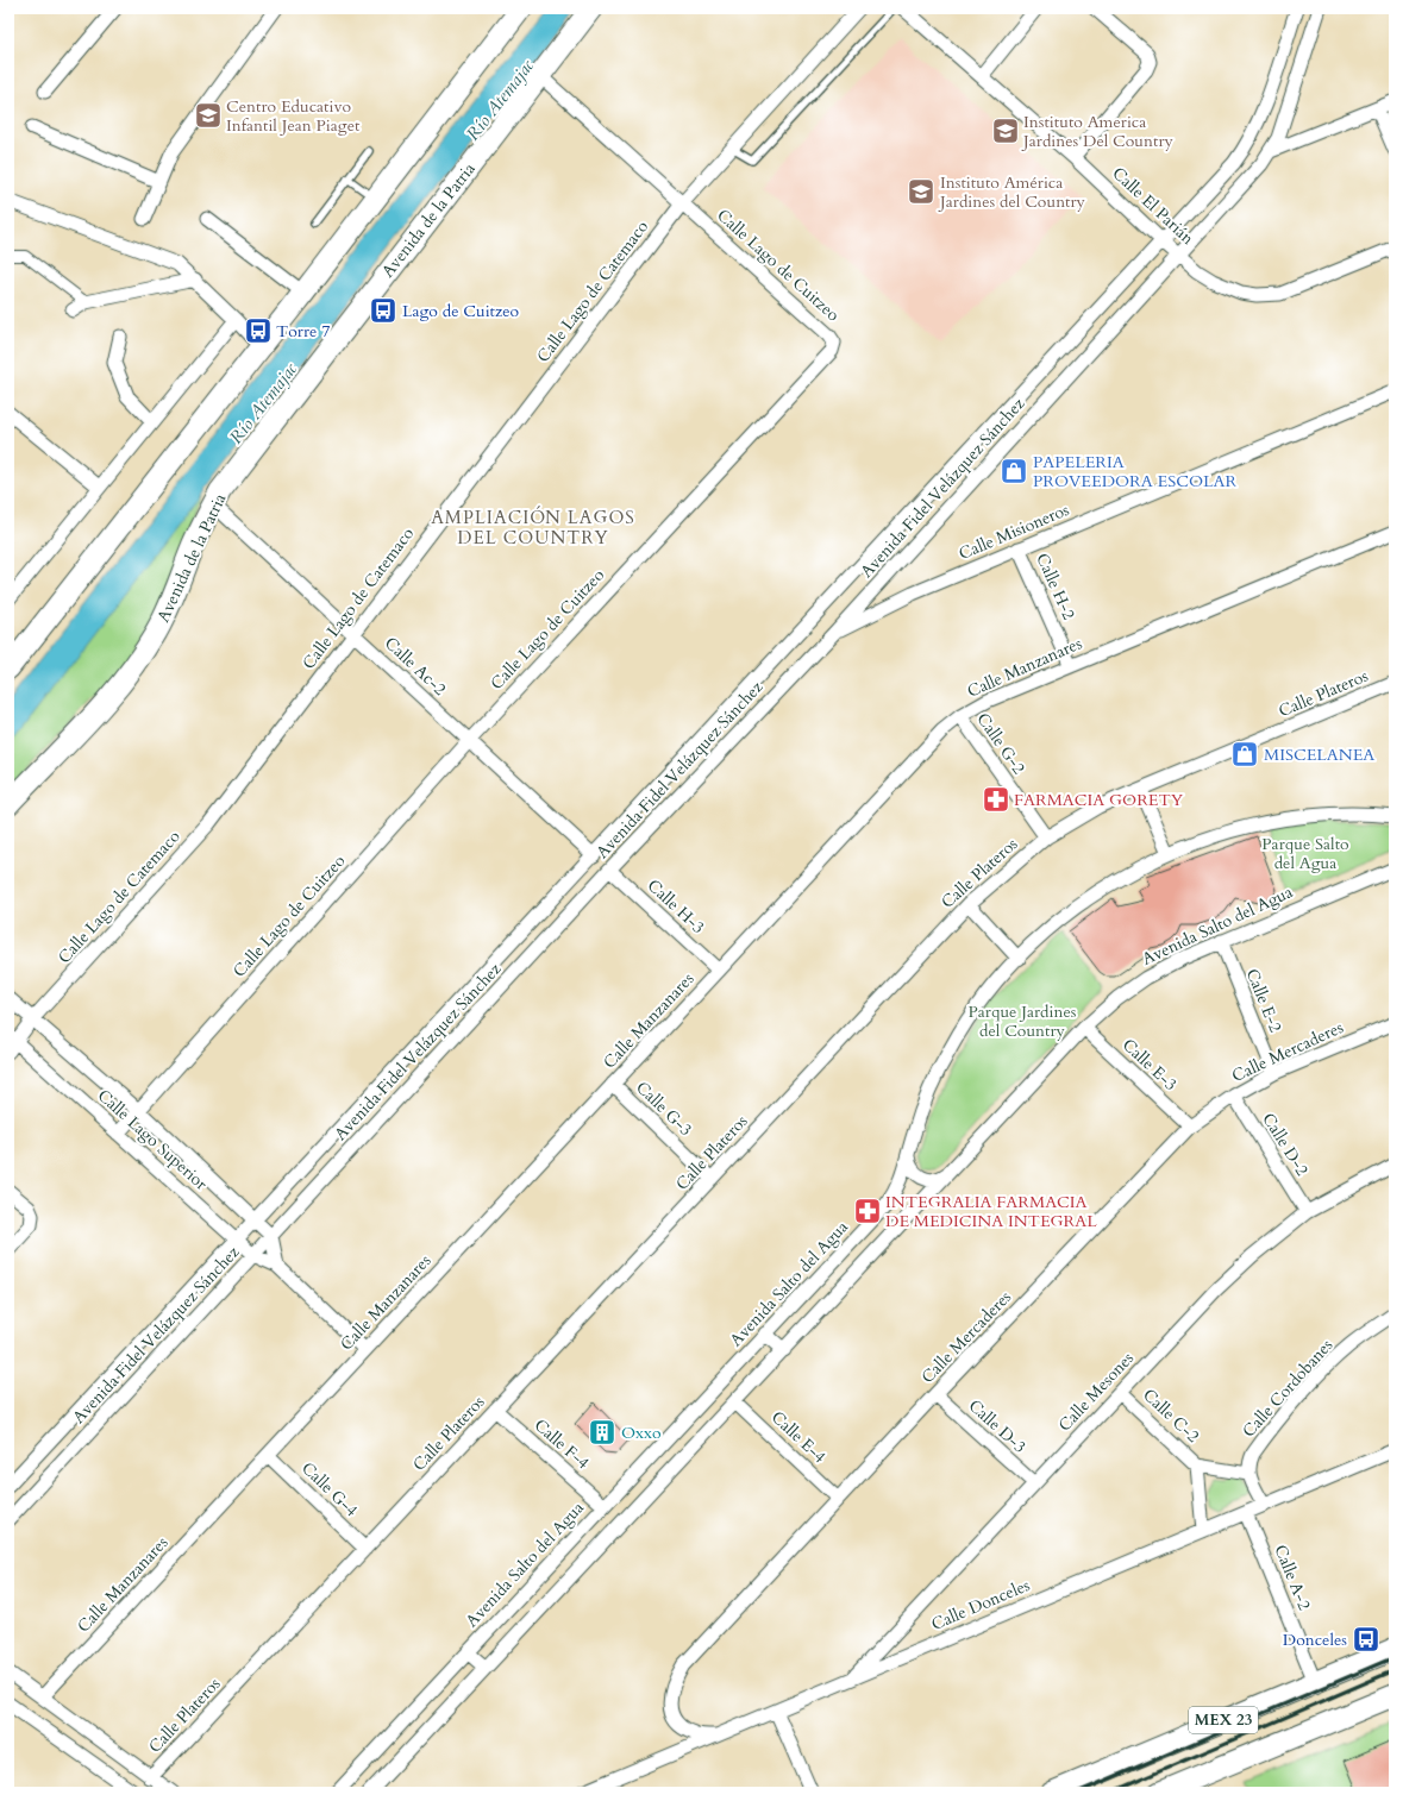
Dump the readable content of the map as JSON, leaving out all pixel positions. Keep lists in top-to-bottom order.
{
  "streets": {
    "main road": ["Avenida de la Patria", "MEX 23"],
    "street": [
      "Calle El Parián",
      "Calle Lago de Cuitzeo",
      "Calle Lago de Catemaco",
      "Avenida Fidel Velázquez Sánchez",
      "Calle Misioneros",
      "Calle H-2",
      "Calle Ac-2",
      "Calle Manzanares",
      "Calle Plateros",
      "Calle G-2",
      "Calle H-3",
      "Avenida Salto del Agua",
      "Calle E-2",
      "Calle Mercaderes",
      "Calle E-3",
      "Calle G-3",
      "Calle Lago Superior",
      "Calle D-2",
      "Calle Cordobanes",
      "Calle Mesones",
      "Calle C-2",
      "Calle D-3",
      "Calle E-4",
      "Calle F-4",
      "Calle G-4",
      "Calle A-2",
      "Calle Donceles"
    ]
  },
  "crossings": [
    ["Calle El Parián", "Avenida Fidel Velázquez Sánchez"],
    ["Avenida de la Patria", "Calle Lago de Cuitzeo"],
    ["Avenida de la Patria", "Calle Ac-2"],
    ["Calle Lago de Cuitzeo", "Calle Lago de Catemaco"],
    ["Calle Lago de Cuitzeo", "Calle Ac-2"],
    ["Calle Lago de Cuitzeo", "Calle Lago Superior"],
    ["Calle Lago de Catemaco", "Calle Ac-2"],
    ["Calle Lago de Catemaco", "Calle Lago Superior"],
    ["Avenida Fidel Velázquez Sánchez", "Calle Misioneros"],
    ["Avenida Fidel Velázquez Sánchez", "Calle Ac-2"],
    ["Avenida Fidel Velázquez Sánchez", "Calle H-3"],
    ["Avenida Fidel Velázquez Sánchez", "Calle Lago Superior"],
    ["Calle Misioneros", "Calle H-2"],
    ["Calle H-2", "Calle Manzanares"],
    ["Calle Manzanares", "Calle G-2"],
    ["Calle Manzanares", "Calle H-3"],
    ["Calle Manzanares", "Calle G-3"],
    ["Calle Manzanares", "Calle Lago Superior"],
    ["Calle Manzanares", "Calle G-4"],
    ["Calle Plateros", "Calle G-2"],
    ["Calle Plateros", "Calle G-3"],
    ["Calle Plateros", "Calle F-4"],
    ["Calle Plateros", "Calle G-4"],
    ["Avenida Salto del Agua", "Calle E-2"],
    ["Avenida Salto del Agua", "Calle E-3"],
    ["Avenida Salto del Agua", "Calle E-4"],
    ["Avenida Salto del Agua", "Calle F-4"],
    ["Calle E-2", "Calle Mercaderes"],
    ["Calle Mercaderes", "Calle E-3"],
    ["Calle Mercaderes", "Calle D-2"],
    ["Calle Mercaderes", "Calle D-3"],
    ["Calle Mercaderes", "Calle E-4"],
    ["Calle Mercaderes", "Calle Donceles"],
    ["Calle D-2", "Calle Mesones"],
    ["Calle Cordobanes", "Calle C-2"],
    ["Calle Mesones", "Calle C-2"],
    ["Calle Mesones", "Calle D-3"],
    ["Calle Mesones", "Calle Donceles"],
    ["Calle C-2", "Calle Donceles"],
    ["Calle A-2", "Calle Donceles"],
    ["Calle A-2", "MEX 23"]
  ],
  "districts": ["AMPLIACIÓN LAGOS DEL COUNTRY"],
  "water": ["Río Atemajac"],
  "parks": ["Parque Salto del Agua", "Parque Jardines del Country"],
  "places": {
    "school or university": ["Centro Educativo Infantil Jean Piaget", "Instituto America Jardines Del Country", "Instituto América Jardines del Country"],
    "bus stop": ["Lago de Cuitzeo", "Torre 7", "Donceles"],
    "shop": ["PAPELERIA PROVEEDORA ESCOLAR", "MISCELANEA"],
    "pharmacy": ["FARMACIA GORETY", "INTEGRALIA FARMACIA DE MEDICINA INTEGRAL"],
    "building": ["Oxxo"]
  }
}
